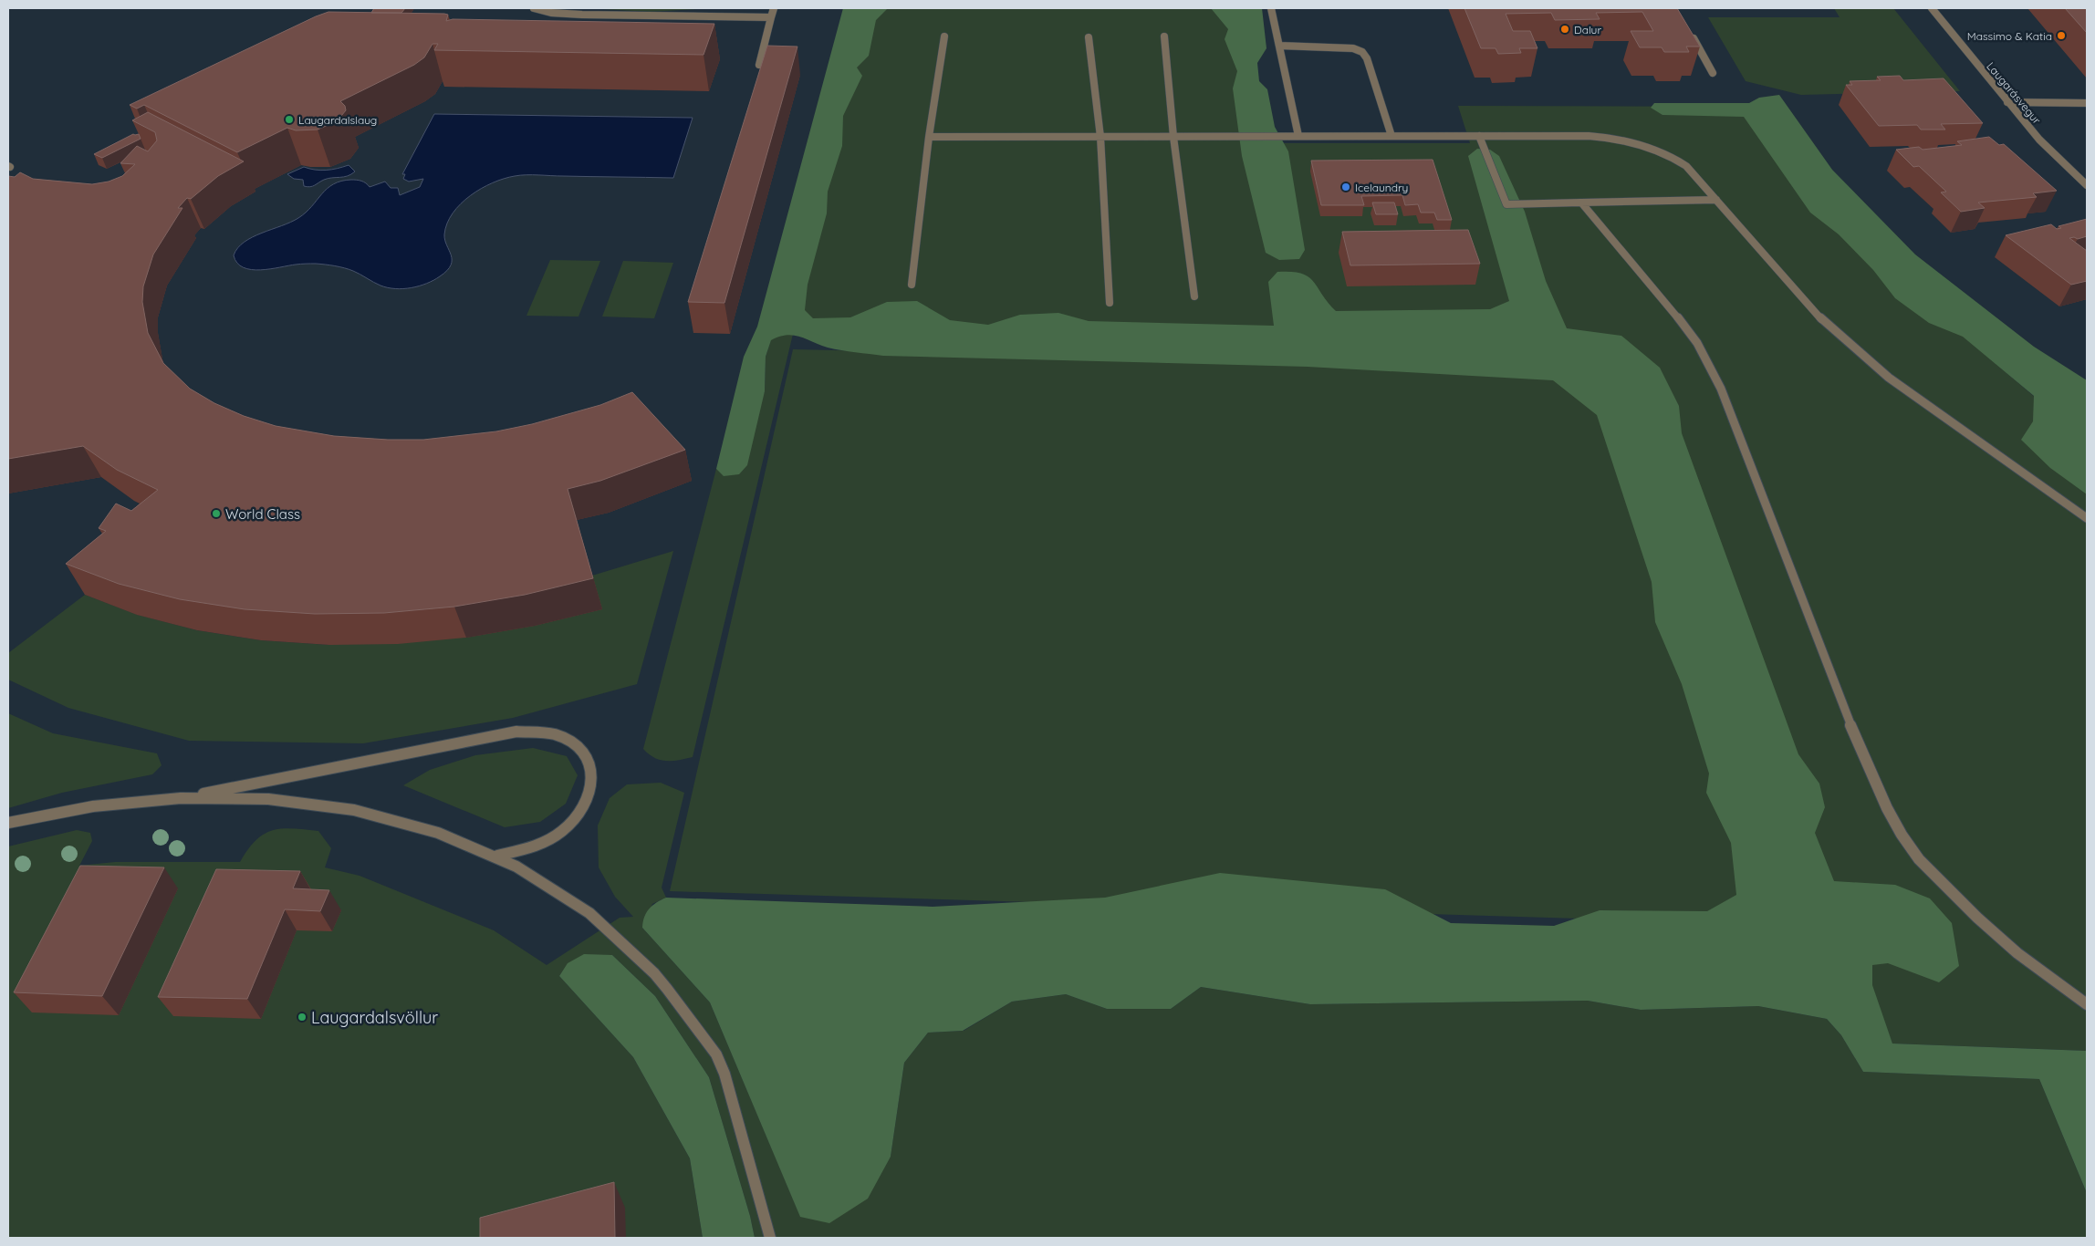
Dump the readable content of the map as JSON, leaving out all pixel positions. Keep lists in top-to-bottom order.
{
  "streets": {
    "street": ["Laugarásvegur"]
  },
  "places": [
    "Dalur",
    "Massimo & Katia",
    "Laugardalslaug",
    "Icelaundry",
    "World Class",
    "Laugardalsvöllur"
  ]
}
